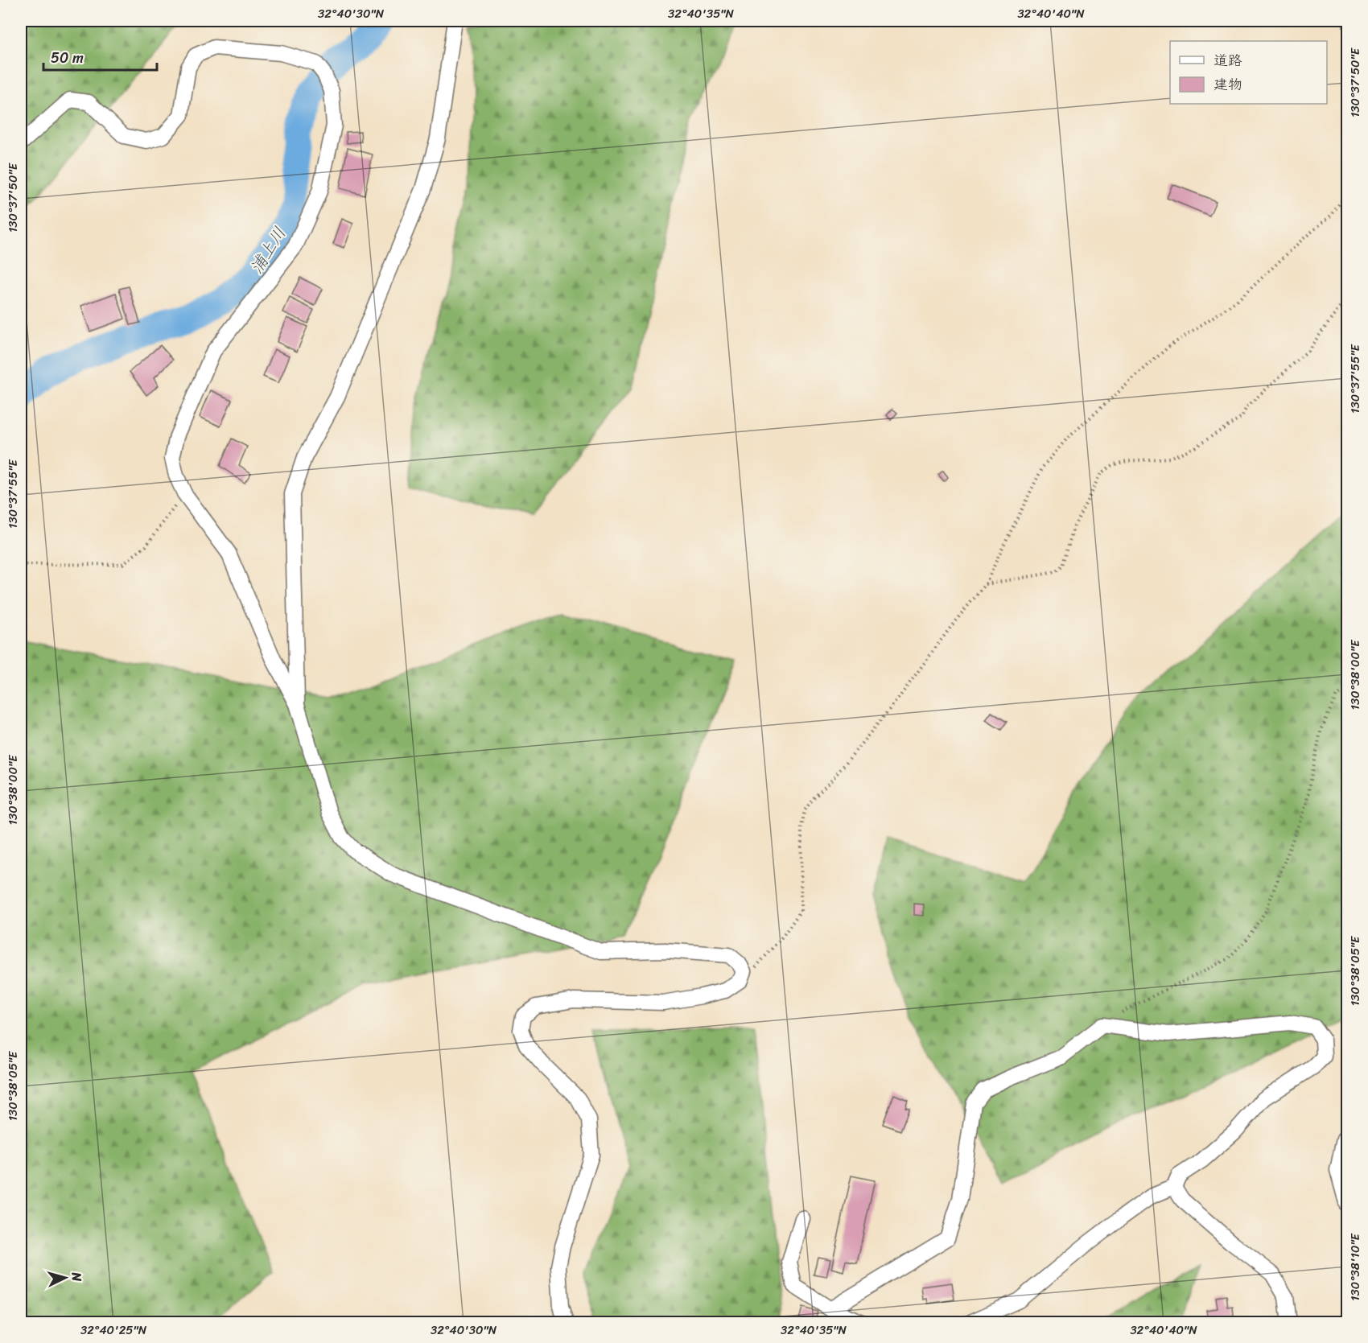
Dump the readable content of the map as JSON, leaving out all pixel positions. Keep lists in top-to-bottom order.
{
  "water": ["浦上川"],
  "legend": ["道路", "建物"],
  "scale_bar": "50 m",
  "north": "right",
  "coordinates": [
    "32°40'30\"N",
    "32°40'35\"N",
    "32°40'40\"N",
    "130°37'50\"E",
    "130°37'55\"E",
    "130°38'00\"E",
    "130°38'05\"E",
    "130°38'10\"E",
    "32°40'25\"N"
  ]
}
